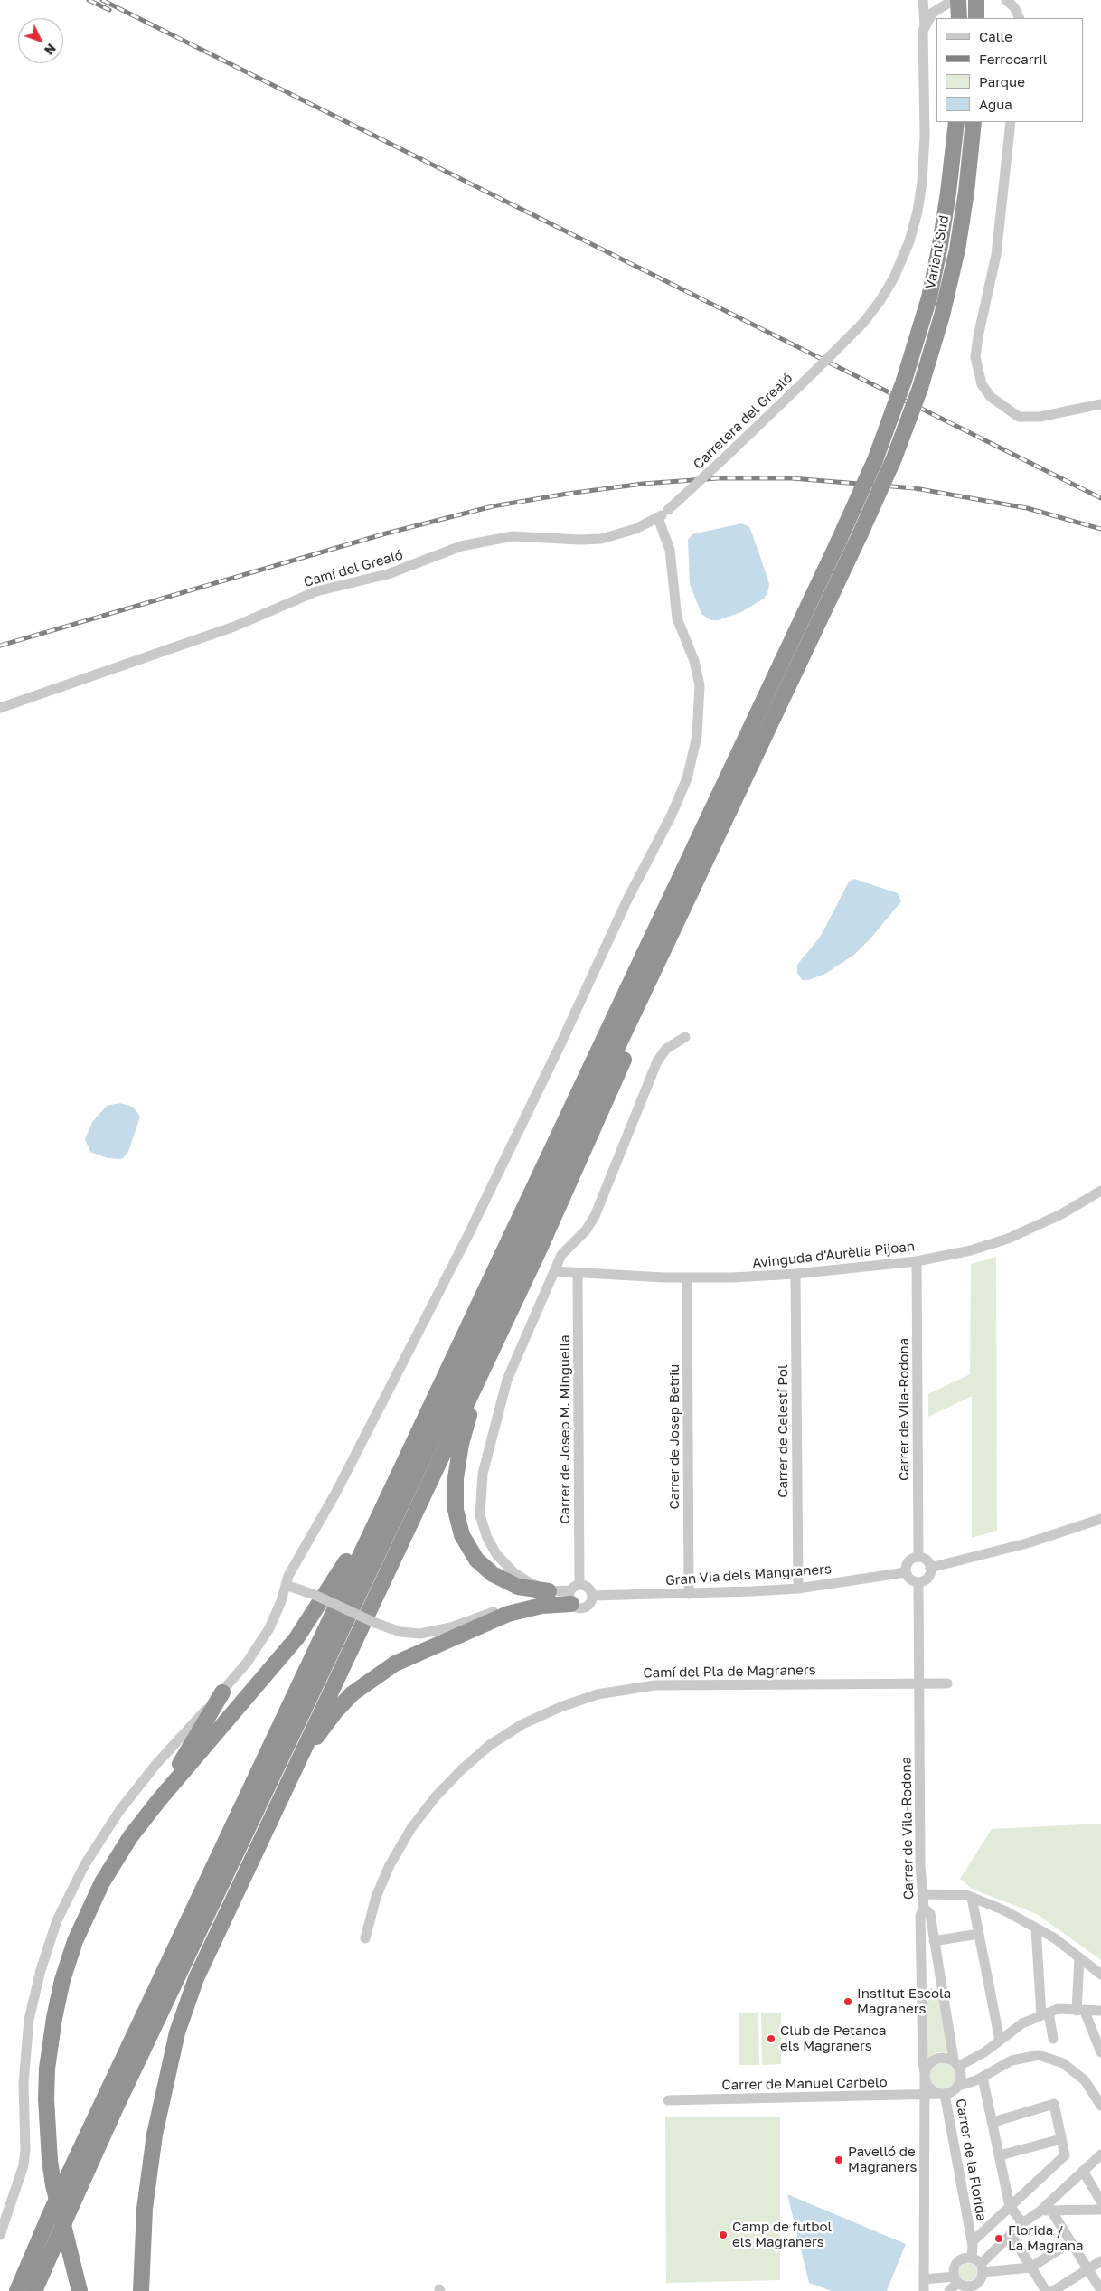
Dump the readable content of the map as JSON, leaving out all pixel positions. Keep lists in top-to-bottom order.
{
  "streets": {
    "highway": ["Variant Sud"],
    "street": [
      "Carretera del Grealó",
      "Camí del Grealó",
      "Avinguda d'Aurèlia Pijoan",
      "Carrer de Vila-Rodona",
      "Carrer de Josep M. Minguella",
      "Carrer de Celestí Pol",
      "Carrer de Josep Betriu",
      "Gran Via dels Mangraners",
      "Camí del Pla de Magraners",
      "Carrer de Manuel Carbelo",
      "Carrer de la Florida"
    ]
  },
  "crossings": [
    ["Carretera del Grealó", "Camí del Grealó"],
    ["Avinguda d'Aurèlia Pijoan", "Carrer de Vila-Rodona"],
    ["Avinguda d'Aurèlia Pijoan", "Carrer de Josep M. Minguella"],
    ["Avinguda d'Aurèlia Pijoan", "Carrer de Celestí Pol"],
    ["Avinguda d'Aurèlia Pijoan", "Carrer de Josep Betriu"],
    ["Carrer de Vila-Rodona", "Gran Via dels Mangraners"],
    ["Carrer de Vila-Rodona", "Camí del Pla de Magraners"],
    ["Carrer de Vila-Rodona", "Carrer de Manuel Carbelo"],
    ["Carrer de Vila-Rodona", "Carrer de la Florida"],
    ["Carrer de Josep M. Minguella", "Gran Via dels Mangraners"],
    ["Carrer de Celestí Pol", "Gran Via dels Mangraners"],
    ["Carrer de Josep Betriu", "Gran Via dels Mangraners"],
    ["Carrer de Manuel Carbelo", "Carrer de la Florida"]
  ],
  "places": [
    "Institut Escola Magraners",
    "Club de Petanca els Magraners",
    "Pavelló de Magraners",
    "Camp de futbol els Magraners",
    "Florida / La Magrana"
  ],
  "legend": [
    "Calle",
    "Ferrocarril",
    "Parque",
    "Agua"
  ],
  "north": "bottom right"
}
